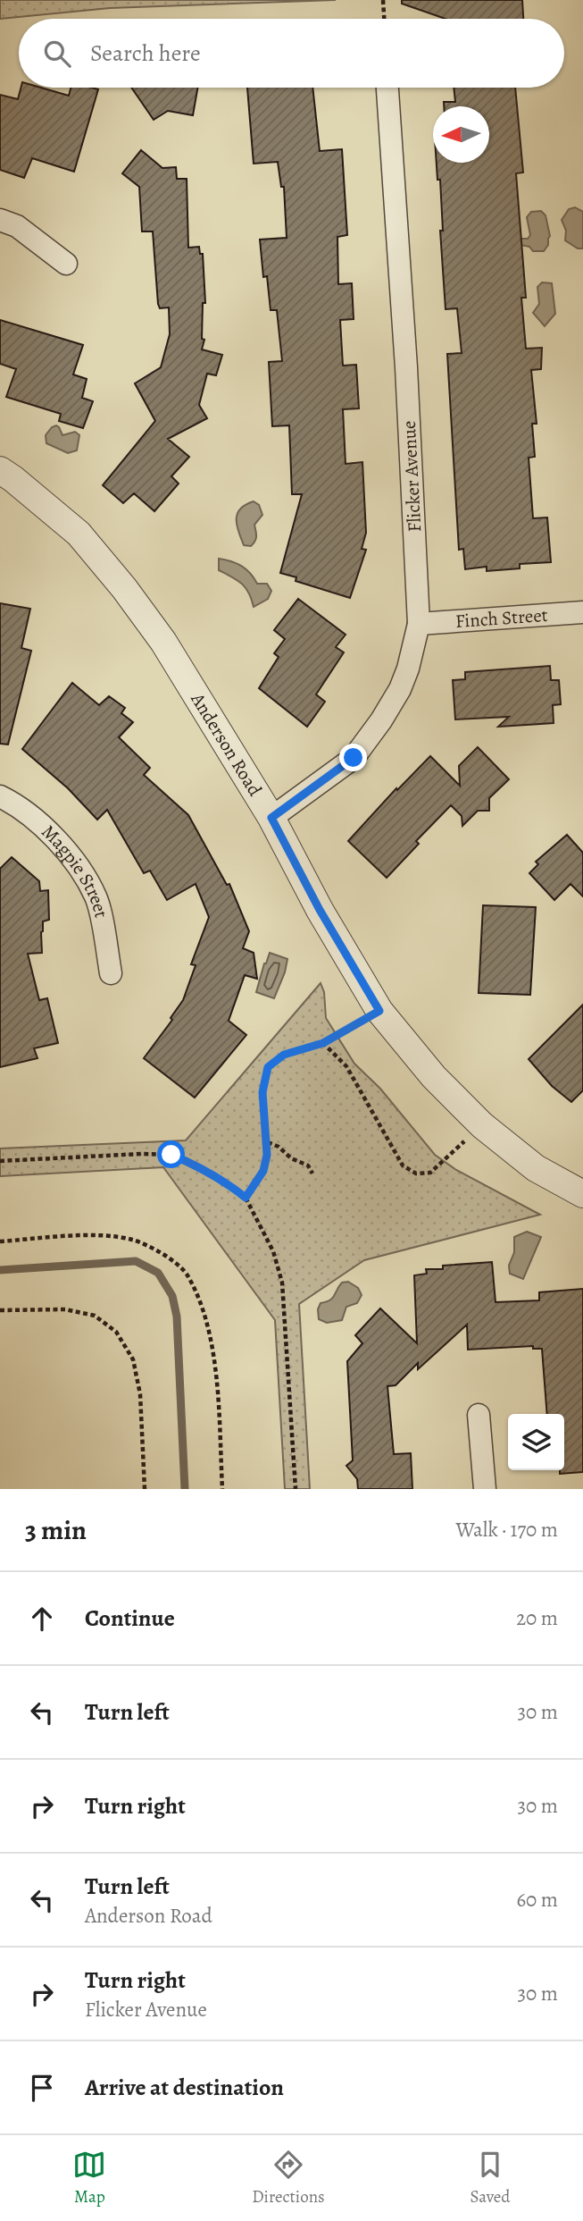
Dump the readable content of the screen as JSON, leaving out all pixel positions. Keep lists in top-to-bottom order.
{
  "streets": {
    "street": [
      "Flicker Avenue",
      "Finch Street",
      "Anderson Road",
      "Magpie Street"
    ]
  },
  "crossings": [
    ["Flicker Avenue", "Finch Street"],
    ["Flicker Avenue", "Anderson Road"]
  ],
  "north": "left",
  "page": {
    "search": "Search here",
    "heading": ["3 min", "Walk · 170 m"],
    "list": [
      ["Continue", "20 m"],
      ["Turn left", "30 m"],
      ["Turn right", "30 m"],
      ["Turn left", "Anderson Road", "60 m"],
      ["Turn right", "Flicker Avenue", "30 m"],
      "Arrive at destination"
    ],
    "nav": ["Map", "Directions", "Saved"]
  }
}
